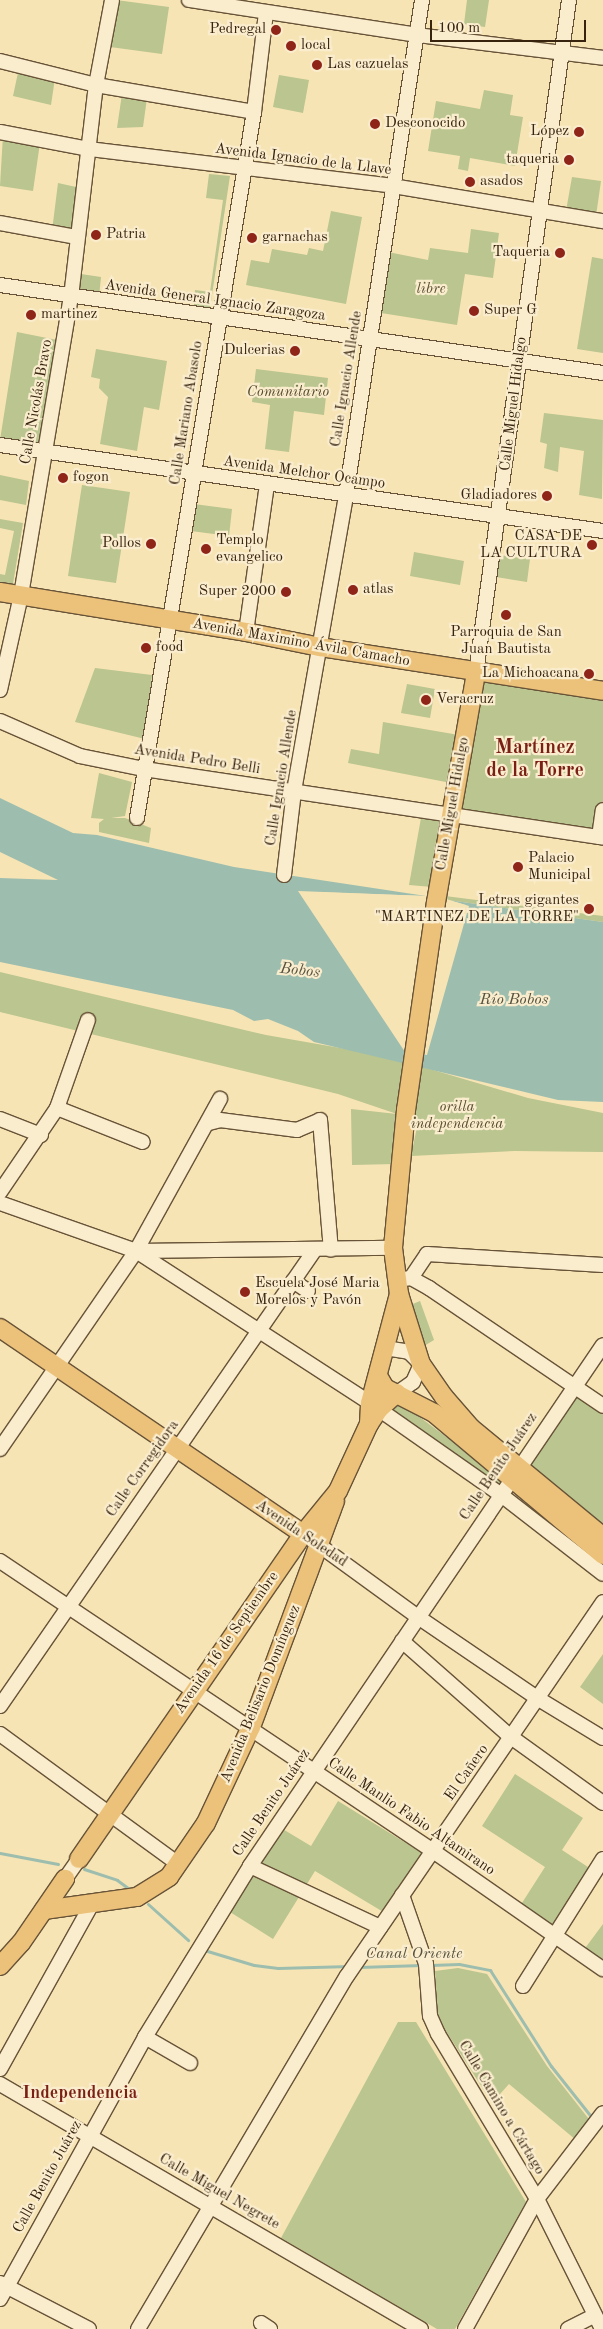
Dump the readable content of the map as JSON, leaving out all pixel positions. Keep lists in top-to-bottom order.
{
  "streets": {
    "main road": [
      "Calle Miguel Hidalgo",
      "Avenida Maximino Ávila Camacho",
      "Avenida Soledad",
      "Avenida 16 de Septiembre",
      "Avenida Belisario Domínguez"
    ],
    "street": [
      "Avenida Ignacio de la Llave",
      "Avenida General Ignacio Zaragoza",
      "Calle Ignacio Allende",
      "Calle Nicolás Bravo",
      "Calle Mariano Abasolo",
      "Avenida Melchor Ocampo",
      "Avenida Pedro Belli",
      "Calle Benito Juárez",
      "Calle Corregidora",
      "El Cañero",
      "Calle Manlio Fabio Altamirano",
      "Calle Camino a Cártago",
      "Calle Miguel Negrete"
    ]
  },
  "crossings": [
    ["Avenida Ignacio de la Llave", "Calle Ignacio Allende"],
    ["Avenida Ignacio de la Llave", "Calle Nicolás Bravo"],
    ["Avenida Ignacio de la Llave", "Calle Miguel Hidalgo"],
    ["Avenida Ignacio de la Llave", "Calle Mariano Abasolo"],
    ["Avenida General Ignacio Zaragoza", "Calle Ignacio Allende"],
    ["Avenida General Ignacio Zaragoza", "Calle Nicolás Bravo"],
    ["Avenida General Ignacio Zaragoza", "Calle Miguel Hidalgo"],
    ["Avenida General Ignacio Zaragoza", "Calle Mariano Abasolo"],
    ["Calle Ignacio Allende", "Avenida Melchor Ocampo"],
    ["Calle Ignacio Allende", "Avenida Maximino Ávila Camacho"],
    ["Calle Ignacio Allende", "Avenida Pedro Belli"],
    ["Calle Nicolás Bravo", "Avenida Melchor Ocampo"],
    ["Calle Nicolás Bravo", "Avenida Maximino Ávila Camacho"],
    ["Calle Miguel Hidalgo", "Avenida Melchor Ocampo"],
    ["Calle Miguel Hidalgo", "Avenida Maximino Ávila Camacho"],
    ["Calle Miguel Hidalgo", "Avenida Pedro Belli"],
    ["Calle Miguel Hidalgo", "Avenida 16 de Septiembre"],
    ["Calle Mariano Abasolo", "Avenida Melchor Ocampo"],
    ["Calle Mariano Abasolo", "Avenida Maximino Ávila Camacho"],
    ["Calle Mariano Abasolo", "Avenida Pedro Belli"],
    ["Calle Benito Juárez", "Avenida Soledad"],
    ["Calle Benito Juárez", "Calle Manlio Fabio Altamirano"],
    ["Calle Benito Juárez", "Calle Miguel Negrete"],
    ["Calle Corregidora", "Avenida Soledad"],
    ["Calle Corregidora", "Calle Manlio Fabio Altamirano"],
    ["Avenida Soledad", "Avenida 16 de Septiembre"],
    ["Avenida Soledad", "Avenida Belisario Domínguez"],
    ["Avenida Soledad", "El Cañero"],
    ["Avenida 16 de Septiembre", "Avenida Belisario Domínguez"],
    ["Avenida 16 de Septiembre", "Calle Manlio Fabio Altamirano"],
    ["Avenida Belisario Domínguez", "Calle Manlio Fabio Altamirano"],
    ["El Cañero", "Calle Manlio Fabio Altamirano"],
    ["El Cañero", "Calle Camino a Cártago"],
    ["El Cañero", "Calle Miguel Negrete"]
  ],
  "districts": ["Martínez de la Torre", "Independencia"],
  "water": ["Bobos", "Río Bobos", "Canal Oriente"],
  "parks": ["libre", "Comunitario", "orilla independencia"],
  "places": [
    "Pedregal",
    "local",
    "Las cazuelas",
    "Desconocido",
    "López",
    "taqueria",
    "asados",
    "Patria",
    "garnachas",
    "Taqueria",
    "Super G",
    "martinez",
    "Dulcerias",
    "fogon",
    "Gladiadores",
    "Pollos",
    "CASA DE LA CULTURA",
    "Templo evangelico",
    "atlas",
    "Super 2000",
    "Parroquia de San Juan Bautista",
    "food",
    "La Michoacana",
    "Veracruz",
    "Palacio Municipal",
    "Letras gigantes \"MARTINEZ DE LA TORRE\"",
    "Escuela José Maria Morelos y Pavón"
  ],
  "scale_bar": "100 m"
}
